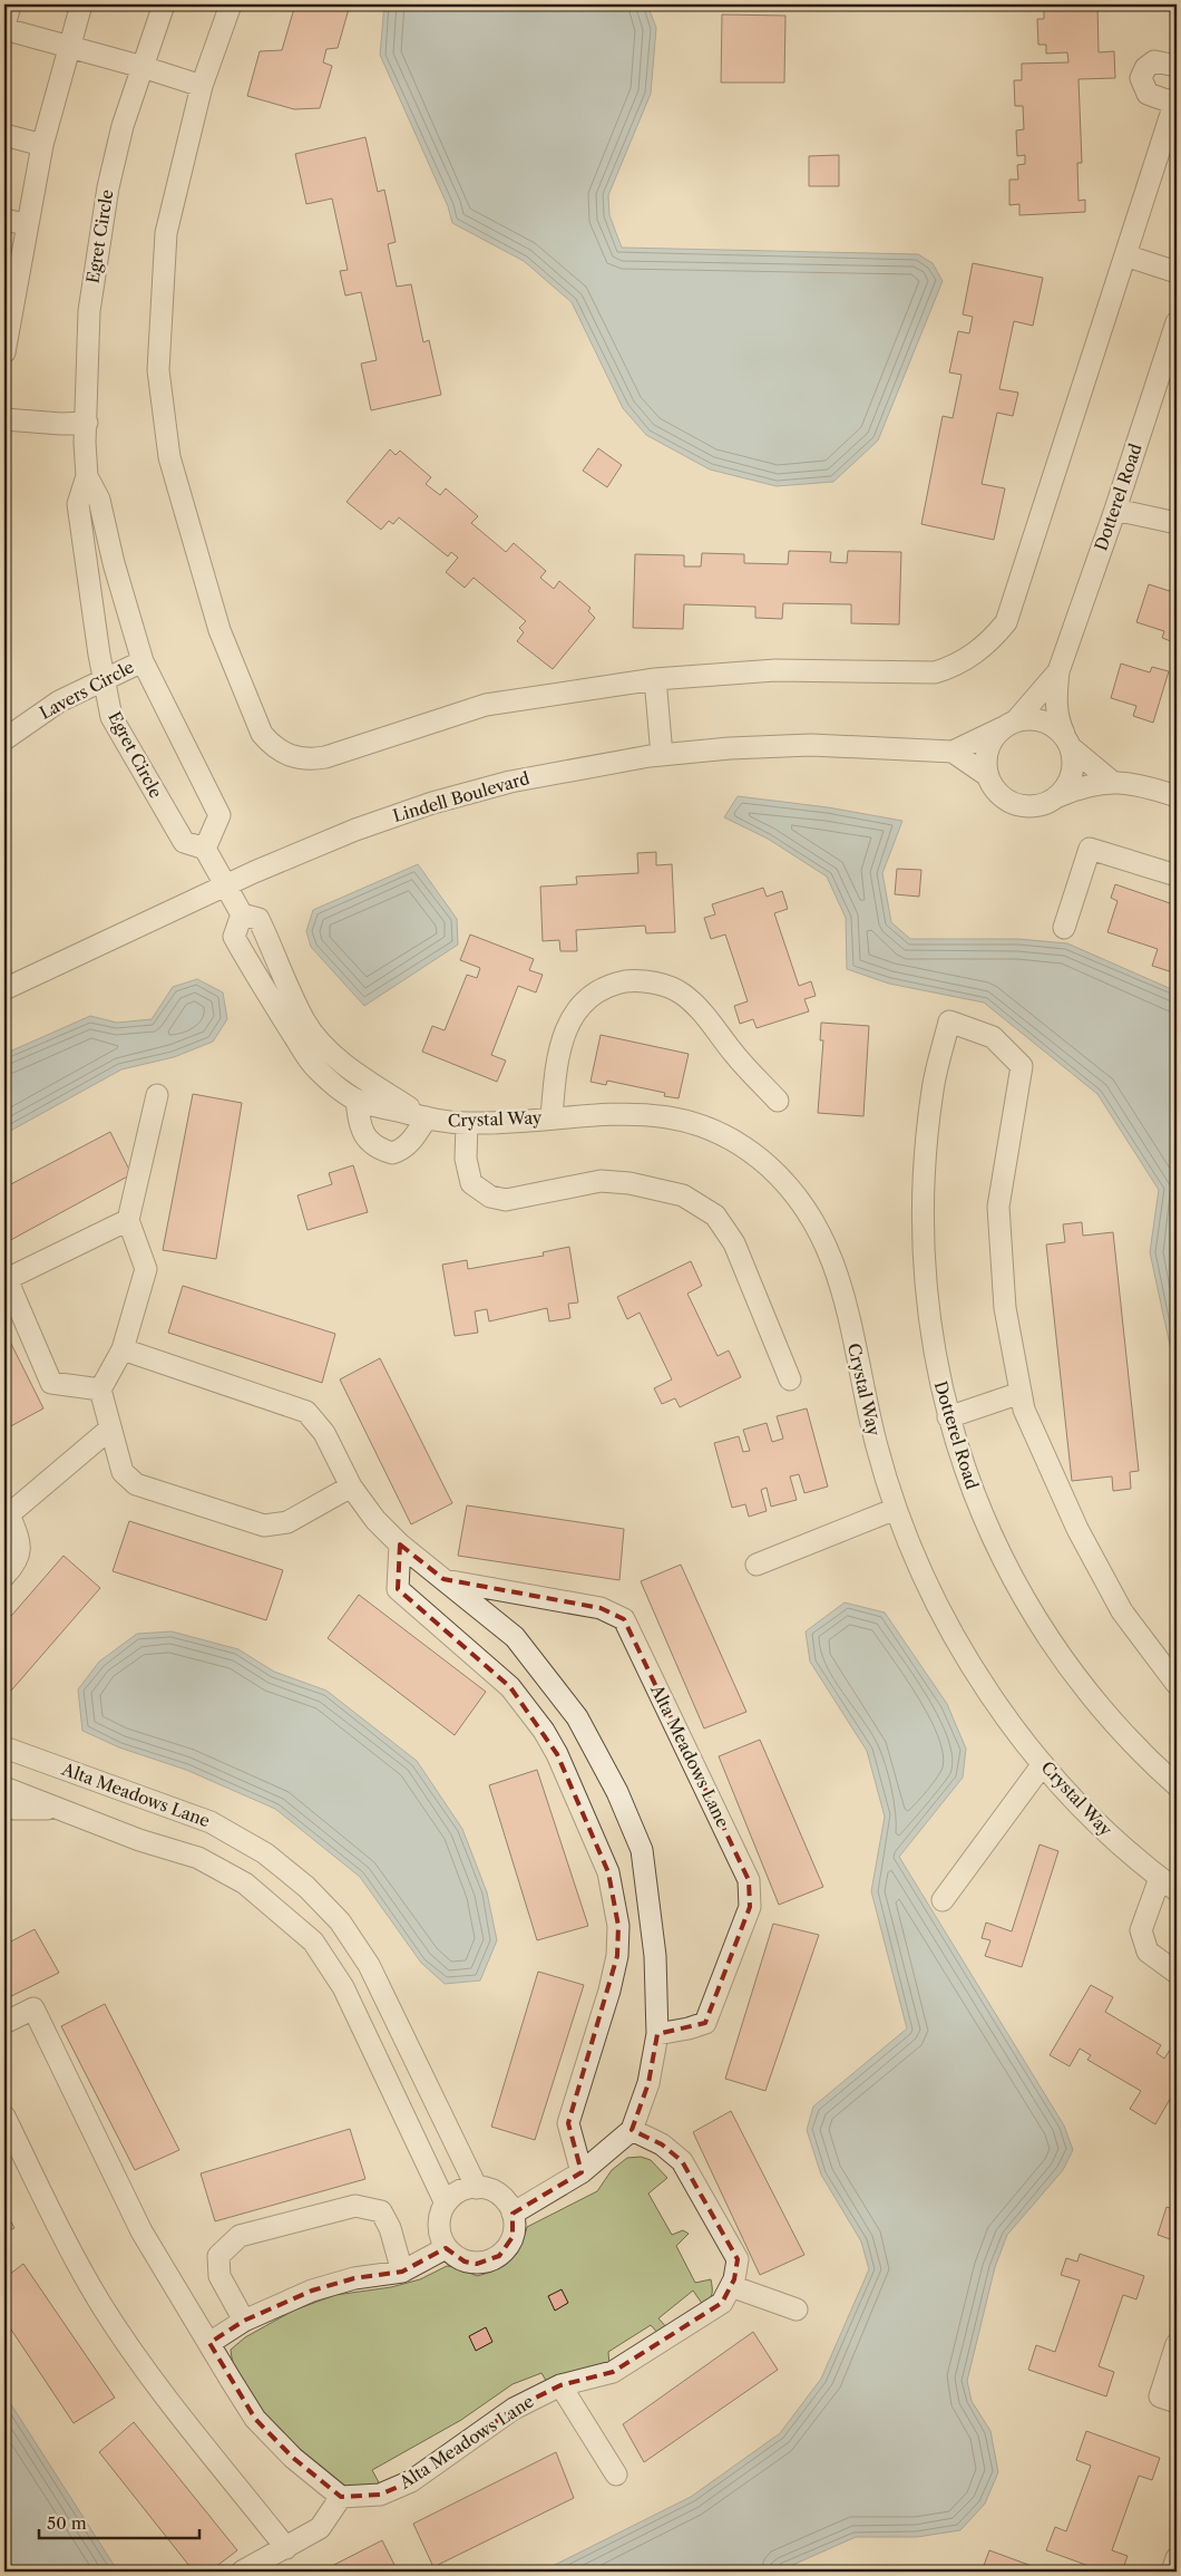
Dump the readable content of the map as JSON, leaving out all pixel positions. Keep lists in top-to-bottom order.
{
  "streets": {
    "street": [
      "Egret Circle",
      "Dotterel Road",
      "Lavers Circle",
      "Lindell Boulevard",
      "Crystal Way",
      "Alta Meadows Lane"
    ]
  },
  "crossings": [
    ["Egret Circle", "Lavers Circle"],
    ["Dotterel Road", "Lindell Boulevard"],
    ["Lindell Boulevard", "Crystal Way"]
  ],
  "scale_bar": "50 m"
}
